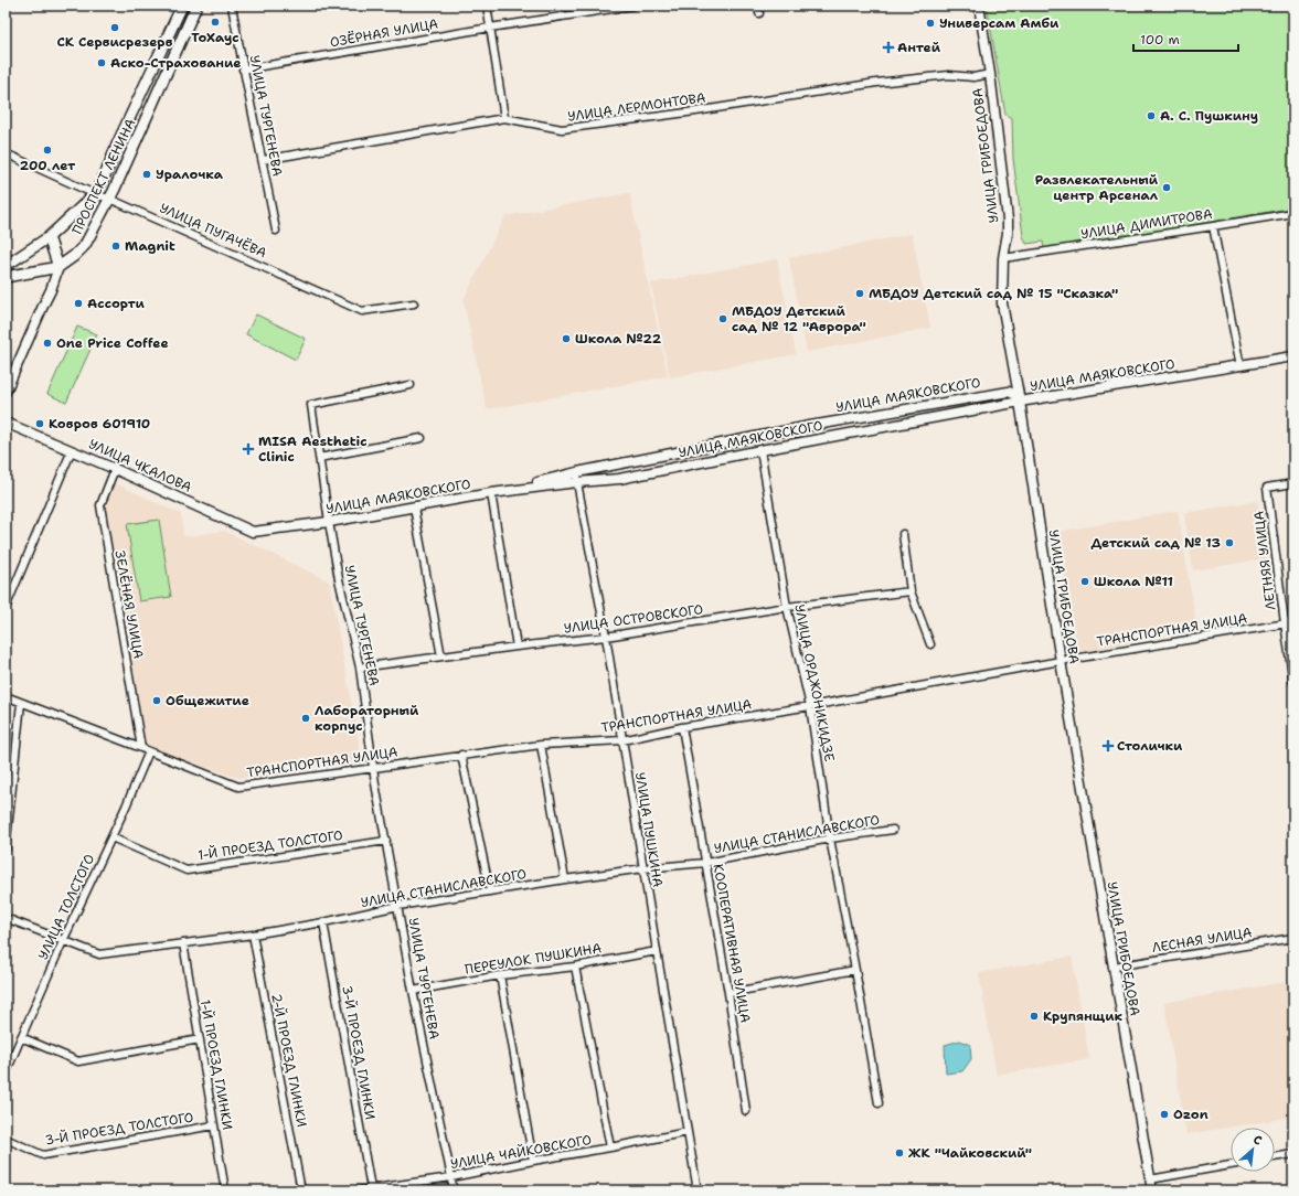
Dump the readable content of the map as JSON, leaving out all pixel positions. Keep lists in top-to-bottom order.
{
  "streets": {
    "main road": ["ПРОСПЕКТ ЛЕНИНА"],
    "street": [
      "ОЗЁРНАЯ УЛИЦА",
      "УЛИЦА ЛЕРМОНТОВА",
      "УЛИЦА ТУРГЕНЕВА",
      "УЛИЦА ГРИБОЕДОВА",
      "УЛИЦА ДИМИТРОВА",
      "УЛИЦА ПУГАЧЁВА",
      "УЛИЦА МАЯКОВСКОГО",
      "УЛИЦА ЧКАЛОВА",
      "ЛЕТНЯЯ УЛИЦА",
      "ЗЕЛЁНАЯ УЛИЦА",
      "УЛИЦА ОСТРОВСКОГО",
      "ТРАНСПОРТНАЯ УЛИЦА",
      "УЛИЦА ОРДЖОНИКИДЗЕ",
      "УЛИЦА ПУШКИНА",
      "УЛИЦА СТАНИСЛАВСКОГО",
      "1-Й ПРОЕЗД ТОЛСТОГО",
      "УЛИЦА ТОЛСТОГО",
      "ЛЕСНАЯ УЛИЦА",
      "КООПЕРАТИВНАЯ УЛИЦА",
      "ПЕРЕУЛОК ПУШКИНА",
      "3-Й ПРОЕЗД ГЛИНКИ",
      "2-Й ПРОЕЗД ГЛИНКИ",
      "1-Й ПРОЕЗД ГЛИНКИ",
      "3-Й ПРОЕЗД ТОЛСТОГО",
      "УЛИЦА ЧАЙКОВСКОГО"
    ]
  },
  "crossings": [
    ["ОЗЁРНАЯ УЛИЦА", "УЛИЦА ТУРГЕНЕВА"],
    ["УЛИЦА ЛЕРМОНТОВА", "УЛИЦА ТУРГЕНЕВА"],
    ["УЛИЦА ЛЕРМОНТОВА", "УЛИЦА ГРИБОЕДОВА"],
    ["УЛИЦА ТУРГЕНЕВА", "УЛИЦА МАЯКОВСКОГО"],
    ["УЛИЦА ТУРГЕНЕВА", "УЛИЦА ОСТРОВСКОГО"],
    ["УЛИЦА ТУРГЕНЕВА", "ТРАНСПОРТНАЯ УЛИЦА"],
    ["УЛИЦА ТУРГЕНЕВА", "УЛИЦА СТАНИСЛАВСКОГО"],
    ["УЛИЦА ТУРГЕНЕВА", "1-Й ПРОЕЗД ТОЛСТОГО"],
    ["УЛИЦА ТУРГЕНЕВА", "ПЕРЕУЛОК ПУШКИНА"],
    ["УЛИЦА ТУРГЕНЕВА", "УЛИЦА ЧАЙКОВСКОГО"],
    ["УЛИЦА ГРИБОЕДОВА", "УЛИЦА ДИМИТРОВА"],
    ["УЛИЦА ГРИБОЕДОВА", "УЛИЦА МАЯКОВСКОГО"],
    ["УЛИЦА ГРИБОЕДОВА", "ТРАНСПОРТНАЯ УЛИЦА"],
    ["УЛИЦА ГРИБОЕДОВА", "ЛЕСНАЯ УЛИЦА"],
    ["ПРОСПЕКТ ЛЕНИНА", "УЛИЦА ПУГАЧЁВА"],
    ["УЛИЦА МАЯКОВСКОГО", "УЛИЦА ЧКАЛОВА"],
    ["УЛИЦА МАЯКОВСКОГО", "УЛИЦА ОРДЖОНИКИДЗЕ"],
    ["УЛИЦА МАЯКОВСКОГО", "УЛИЦА ПУШКИНА"],
    ["УЛИЦА ЧКАЛОВА", "ЗЕЛЁНАЯ УЛИЦА"],
    ["ЛЕТНЯЯ УЛИЦА", "ТРАНСПОРТНАЯ УЛИЦА"],
    ["ЗЕЛЁНАЯ УЛИЦА", "ТРАНСПОРТНАЯ УЛИЦА"],
    ["УЛИЦА ОСТРОВСКОГО", "УЛИЦА ОРДЖОНИКИДЗЕ"],
    ["УЛИЦА ОСТРОВСКОГО", "УЛИЦА ПУШКИНА"],
    ["ТРАНСПОРТНАЯ УЛИЦА", "УЛИЦА ОРДЖОНИКИДЗЕ"],
    ["ТРАНСПОРТНАЯ УЛИЦА", "УЛИЦА ПУШКИНА"],
    ["ТРАНСПОРТНАЯ УЛИЦА", "УЛИЦА ТОЛСТОГО"],
    ["ТРАНСПОРТНАЯ УЛИЦА", "КООПЕРАТИВНАЯ УЛИЦА"],
    ["УЛИЦА ОРДЖОНИКИДЗЕ", "УЛИЦА СТАНИСЛАВСКОГО"],
    ["УЛИЦА ПУШКИНА", "УЛИЦА СТАНИСЛАВСКОГО"],
    ["УЛИЦА ПУШКИНА", "ПЕРЕУЛОК ПУШКИНА"],
    ["УЛИЦА ПУШКИНА", "УЛИЦА ЧАЙКОВСКОГО"],
    ["УЛИЦА СТАНИСЛАВСКОГО", "УЛИЦА ТОЛСТОГО"],
    ["УЛИЦА СТАНИСЛАВСКОГО", "КООПЕРАТИВНАЯ УЛИЦА"],
    ["УЛИЦА СТАНИСЛАВСКОГО", "3-Й ПРОЕЗД ГЛИНКИ"],
    ["УЛИЦА СТАНИСЛАВСКОГО", "2-Й ПРОЕЗД ГЛИНКИ"],
    ["УЛИЦА СТАНИСЛАВСКОГО", "1-Й ПРОЕЗД ГЛИНКИ"],
    ["1-Й ПРОЕЗД ТОЛСТОГО", "УЛИЦА ТОЛСТОГО"],
    ["3-Й ПРОЕЗД ГЛИНКИ", "УЛИЦА ЧАЙКОВСКОГО"],
    ["1-Й ПРОЕЗД ГЛИНКИ", "3-Й ПРОЕЗД ТОЛСТОГО"]
  ],
  "places": {
    "other": [
      "ТоХаус",
      "Универсам Амби",
      "СК Сервисрезерв",
      "Аско-Страхование",
      "А. С. Пушкину",
      "200 лет",
      "Уралочка",
      "Развлекательный центр Арсенал",
      "Magnit",
      "МБДОУ Детский сад № 15 \"Сказка\"",
      "Ассорти",
      "МБДОУ Детский сад № 12 \"Аврора\"",
      "Школа №22",
      "One Price Coffee",
      "Ковров 601910",
      "Детский сад № 13",
      "Школа №11",
      "Общежитие",
      "Лабораторный корпус",
      "Крупянщик",
      "Ozon",
      "ЖК \"Чайковский\""
    ],
    "health": ["Антей", "MISA Aesthetic Clinic", "Столички"]
  },
  "scale_bar": "100 m",
  "north": "top right"
}
